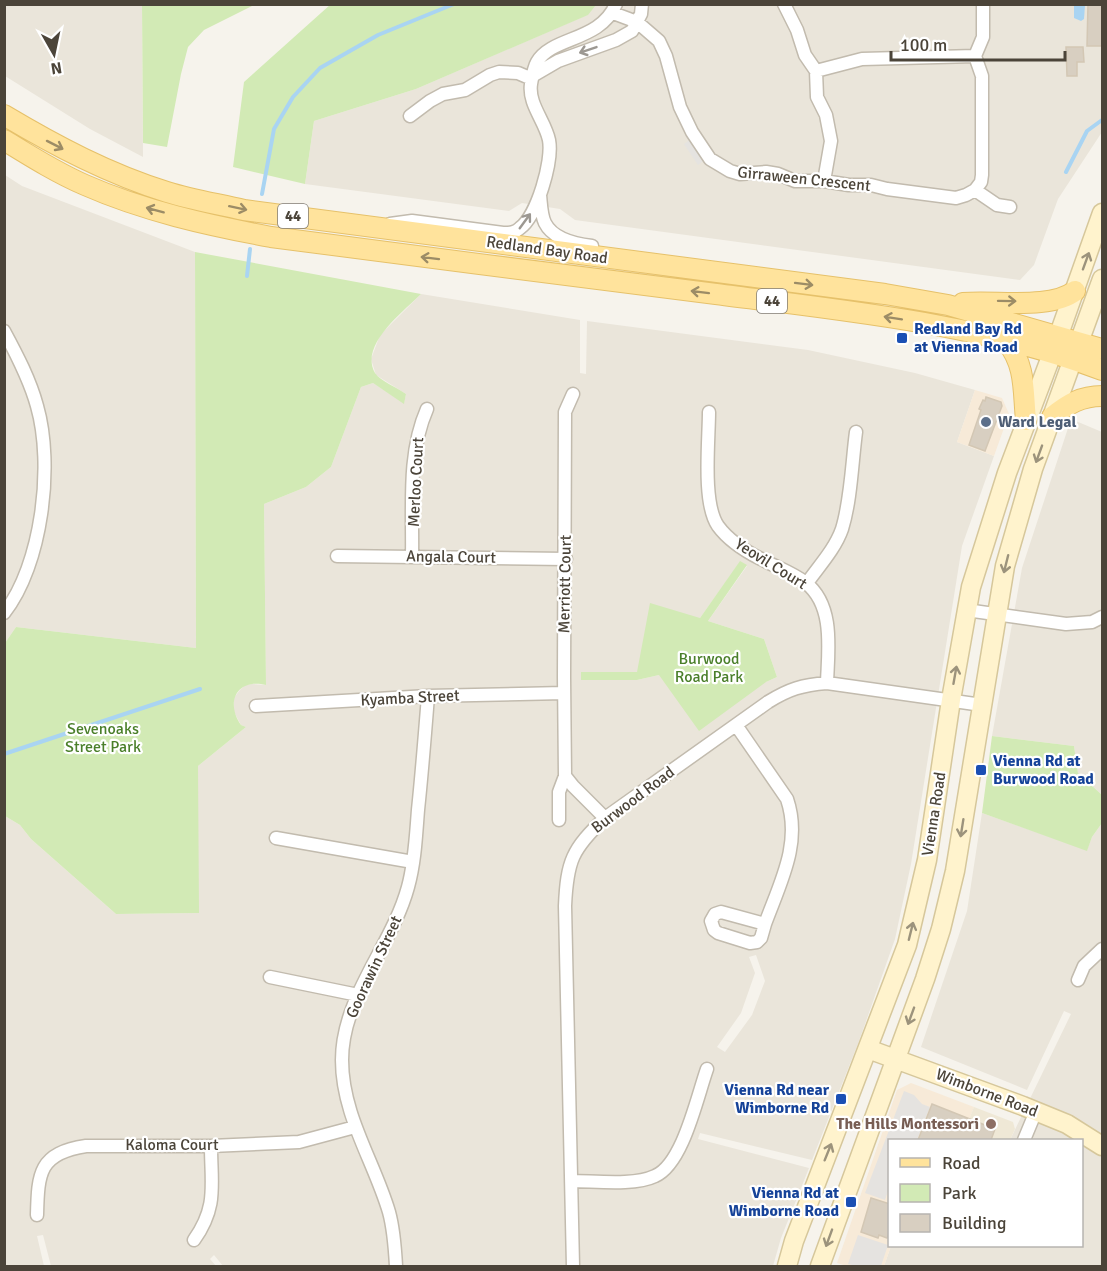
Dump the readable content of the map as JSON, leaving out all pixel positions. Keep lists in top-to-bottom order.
{
  "streets": {
    "main road": [
      "44",
      "Redland Bay Road",
      "Vienna Road",
      "Wimborne Road"
    ],
    "street": [
      "Girraween Crescent",
      "Merloo Court",
      "Angala Court",
      "Yeovil Court",
      "Merriott Court",
      "Kyamba Street",
      "Burwood Road",
      "Goorawin Street",
      "Kaloma Court"
    ]
  },
  "crossings": [
    ["Redland Bay Road", "Vienna Road"],
    ["Merloo Court", "Angala Court"],
    ["Angala Court", "Merriott Court"],
    ["Yeovil Court", "Burwood Road"],
    ["Merriott Court", "Kyamba Street"],
    ["Kyamba Street", "Goorawin Street"],
    ["Burwood Road", "Vienna Road"],
    ["Vienna Road", "Wimborne Road"],
    ["Goorawin Street", "Kaloma Court"]
  ],
  "parks": ["Burwood Road Park", "Sevenoaks Street Park"],
  "places": {
    "transit": [
      "Redland Bay Rd at Vienna Road",
      "Vienna Rd at Burwood Road",
      "Vienna Rd near Wimborne Rd",
      "Vienna Rd at Wimborne Road"
    ],
    "other": ["Ward Legal", "The Hills Montessori"]
  },
  "legend": ["Road", "Park", "Building"],
  "scale_bar": "100 m",
  "north": "bottom"
}
